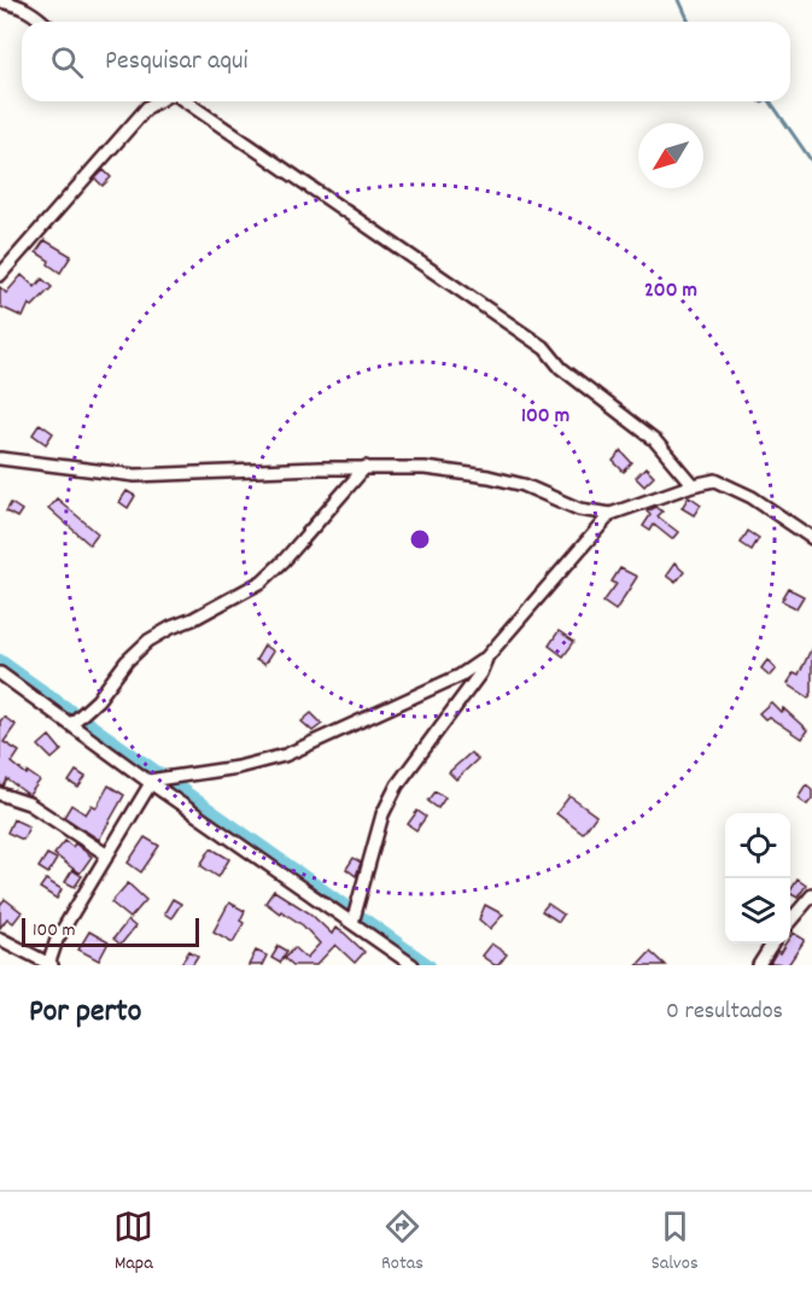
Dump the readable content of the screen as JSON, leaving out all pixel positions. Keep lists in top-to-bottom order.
{
  "scale_bar": "100 m",
  "north": "bottom left",
  "page": {
    "search": "Pesquisar aqui",
    "scale": "100 m",
    "heading": ["Por perto", "0 resultados"],
    "nav": ["Mapa", "Rotas", "Salvos"]
  },
  "rings": ["200 m", "100 m"]
}
